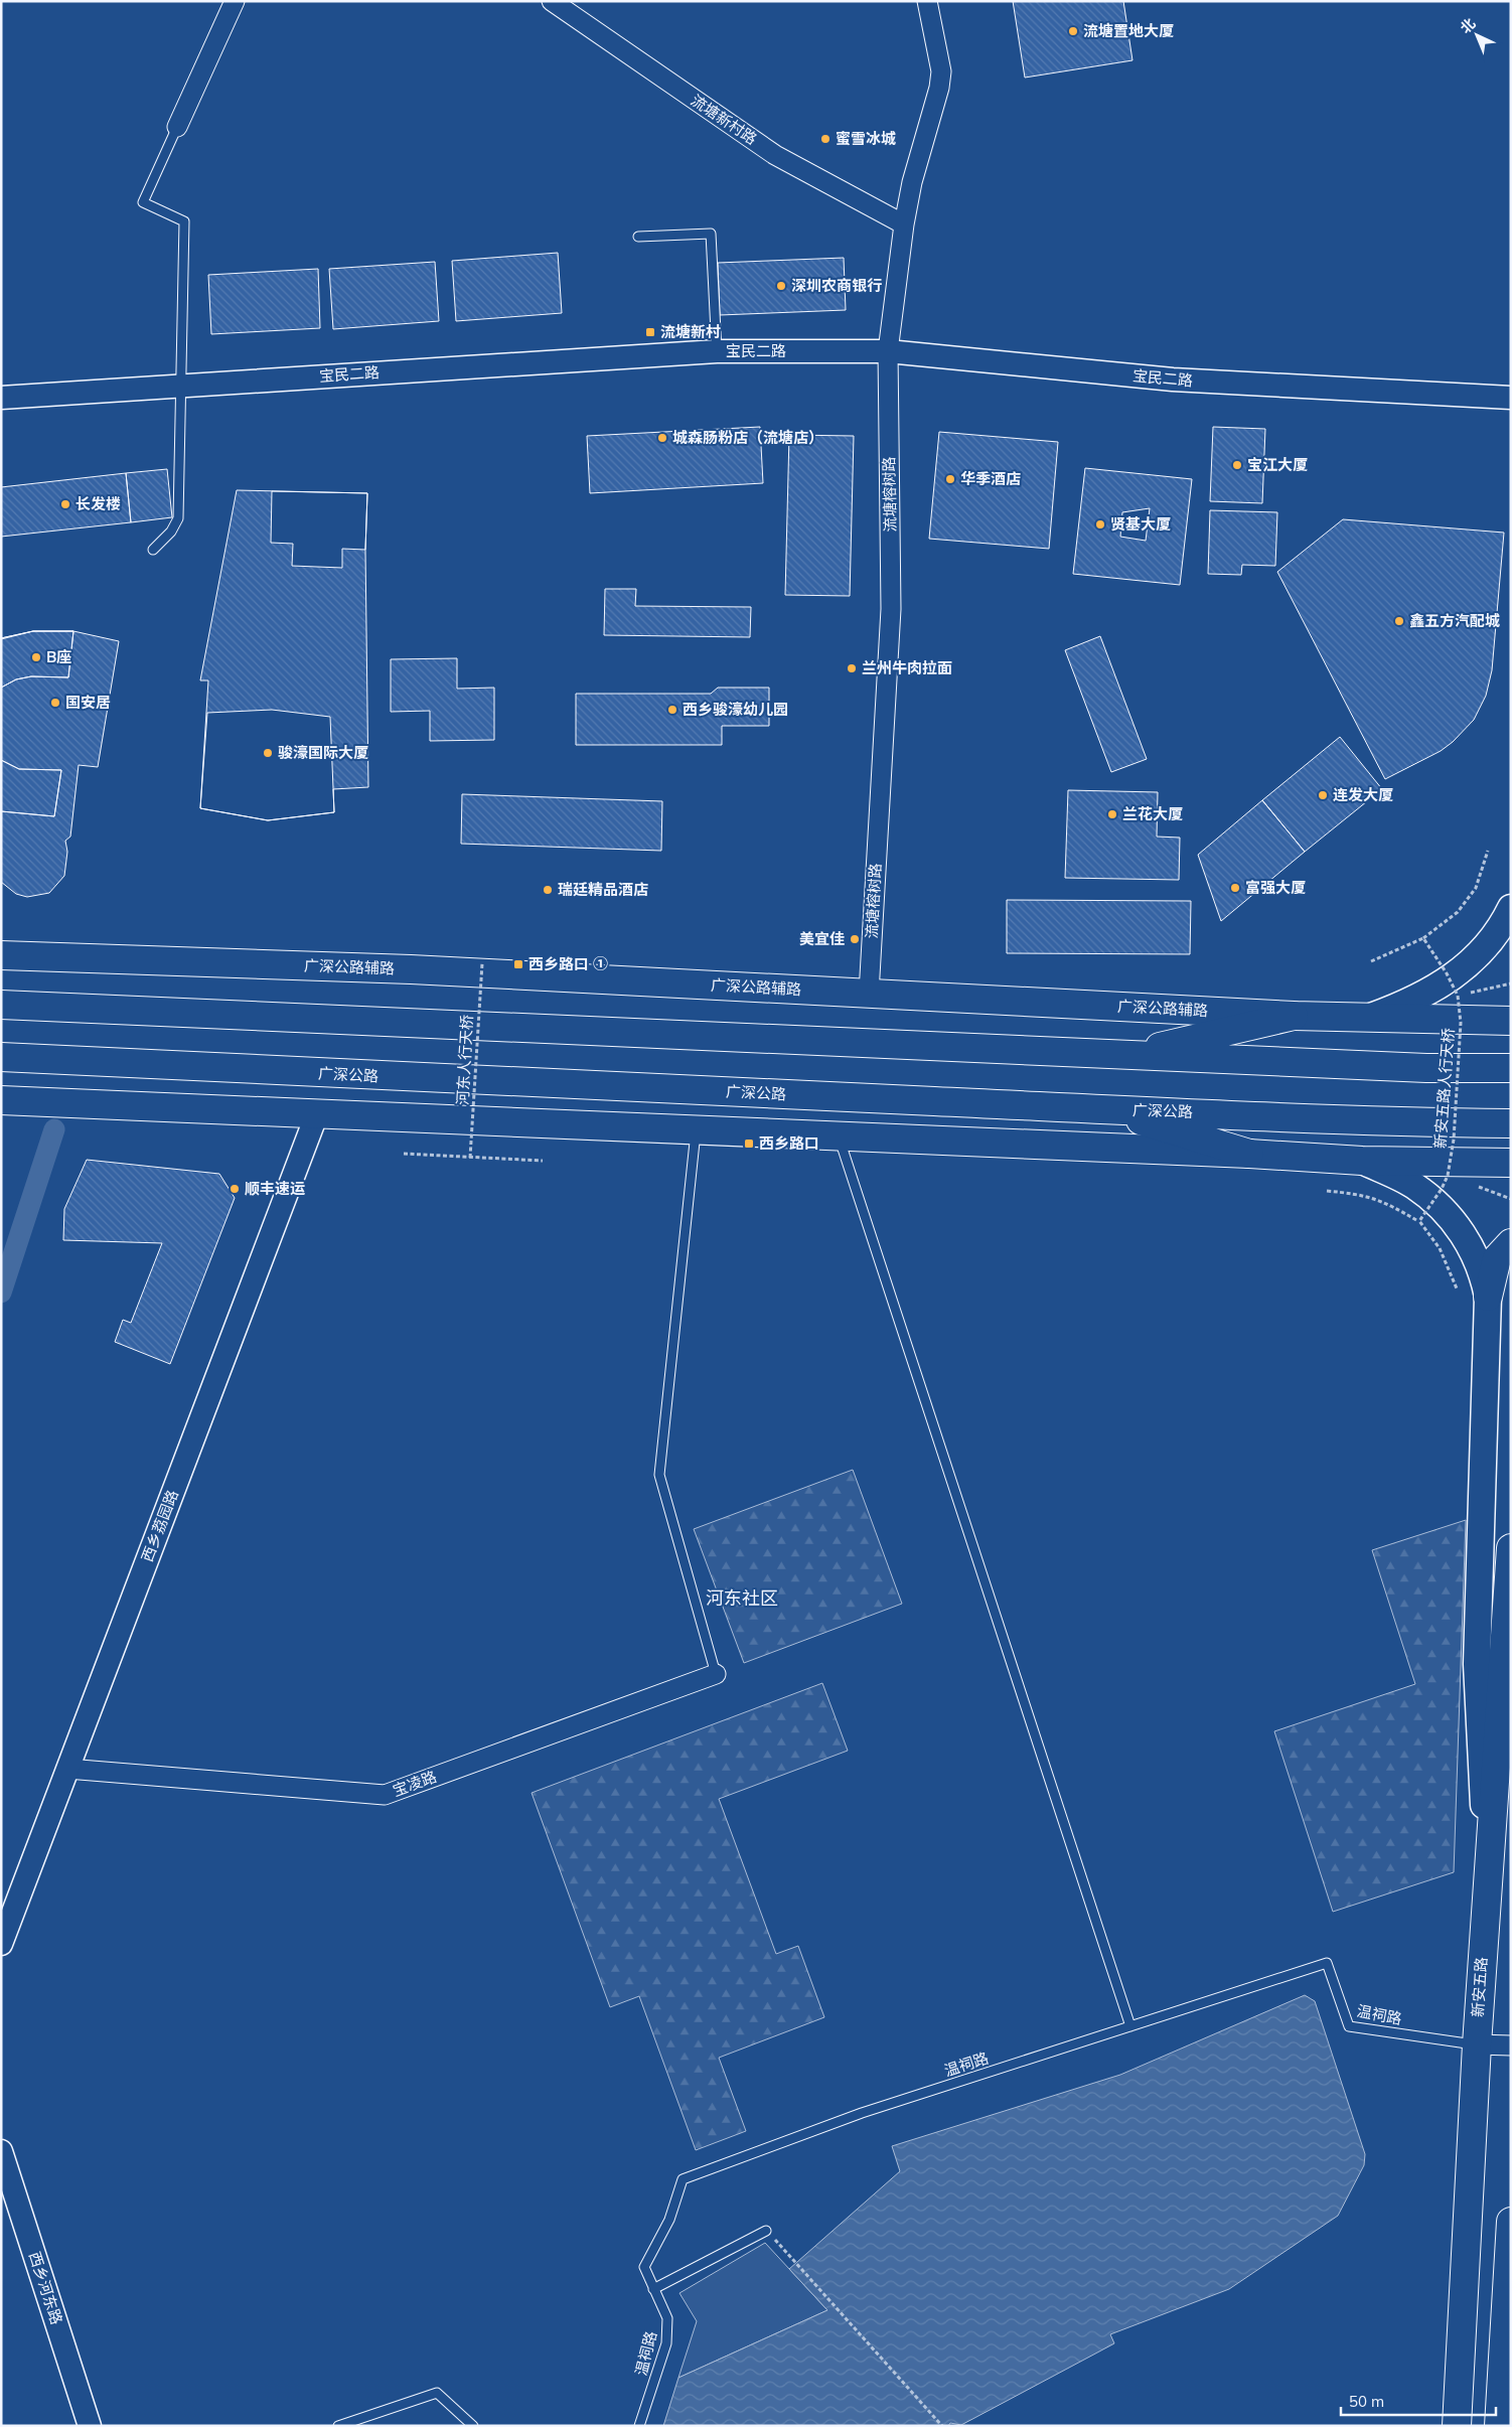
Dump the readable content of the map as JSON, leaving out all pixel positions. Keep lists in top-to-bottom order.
{
  "streets": {
    "main road": ["广深公路辅路", "广深公路", "新安五路"],
    "street": [
      "流塘新村路",
      "宝民二路",
      "流塘榕树路",
      "西乡荔园路",
      "宝凌路",
      "西乡河东路"
    ],
    "lane": ["温祠路"],
    "path": ["河东人行天桥", "新安五路人行天桥"]
  },
  "crossings": [
    ["流塘新村路", "流塘榕树路"],
    ["宝民二路", "流塘榕树路"],
    ["流塘榕树路", "广深公路辅路"],
    ["西乡荔园路", "宝凌路"],
    ["新安五路", "温祠路"]
  ],
  "districts": ["河东社区"],
  "places": {
    "other": [
      "流塘置地大厦",
      "蜜雪冰城",
      "深圳农商银行",
      "城森肠粉店（流塘店）",
      "宝江大厦",
      "华季酒店",
      "长发楼",
      "贤基大厦",
      "鑫五方汽配城",
      "B座",
      "兰州牛肉拉面",
      "国安居",
      "西乡骏濠幼儿园",
      "骏濠国际大厦",
      "连发大厦",
      "兰花大厦",
      "富强大厦",
      "瑞廷精品酒店",
      "美宜佳",
      "顺丰速运"
    ],
    "transit": ["流塘新村", "西乡路口 ①", "西乡路口"]
  },
  "scale_bar": "50 m",
  "north": "top left"
}
